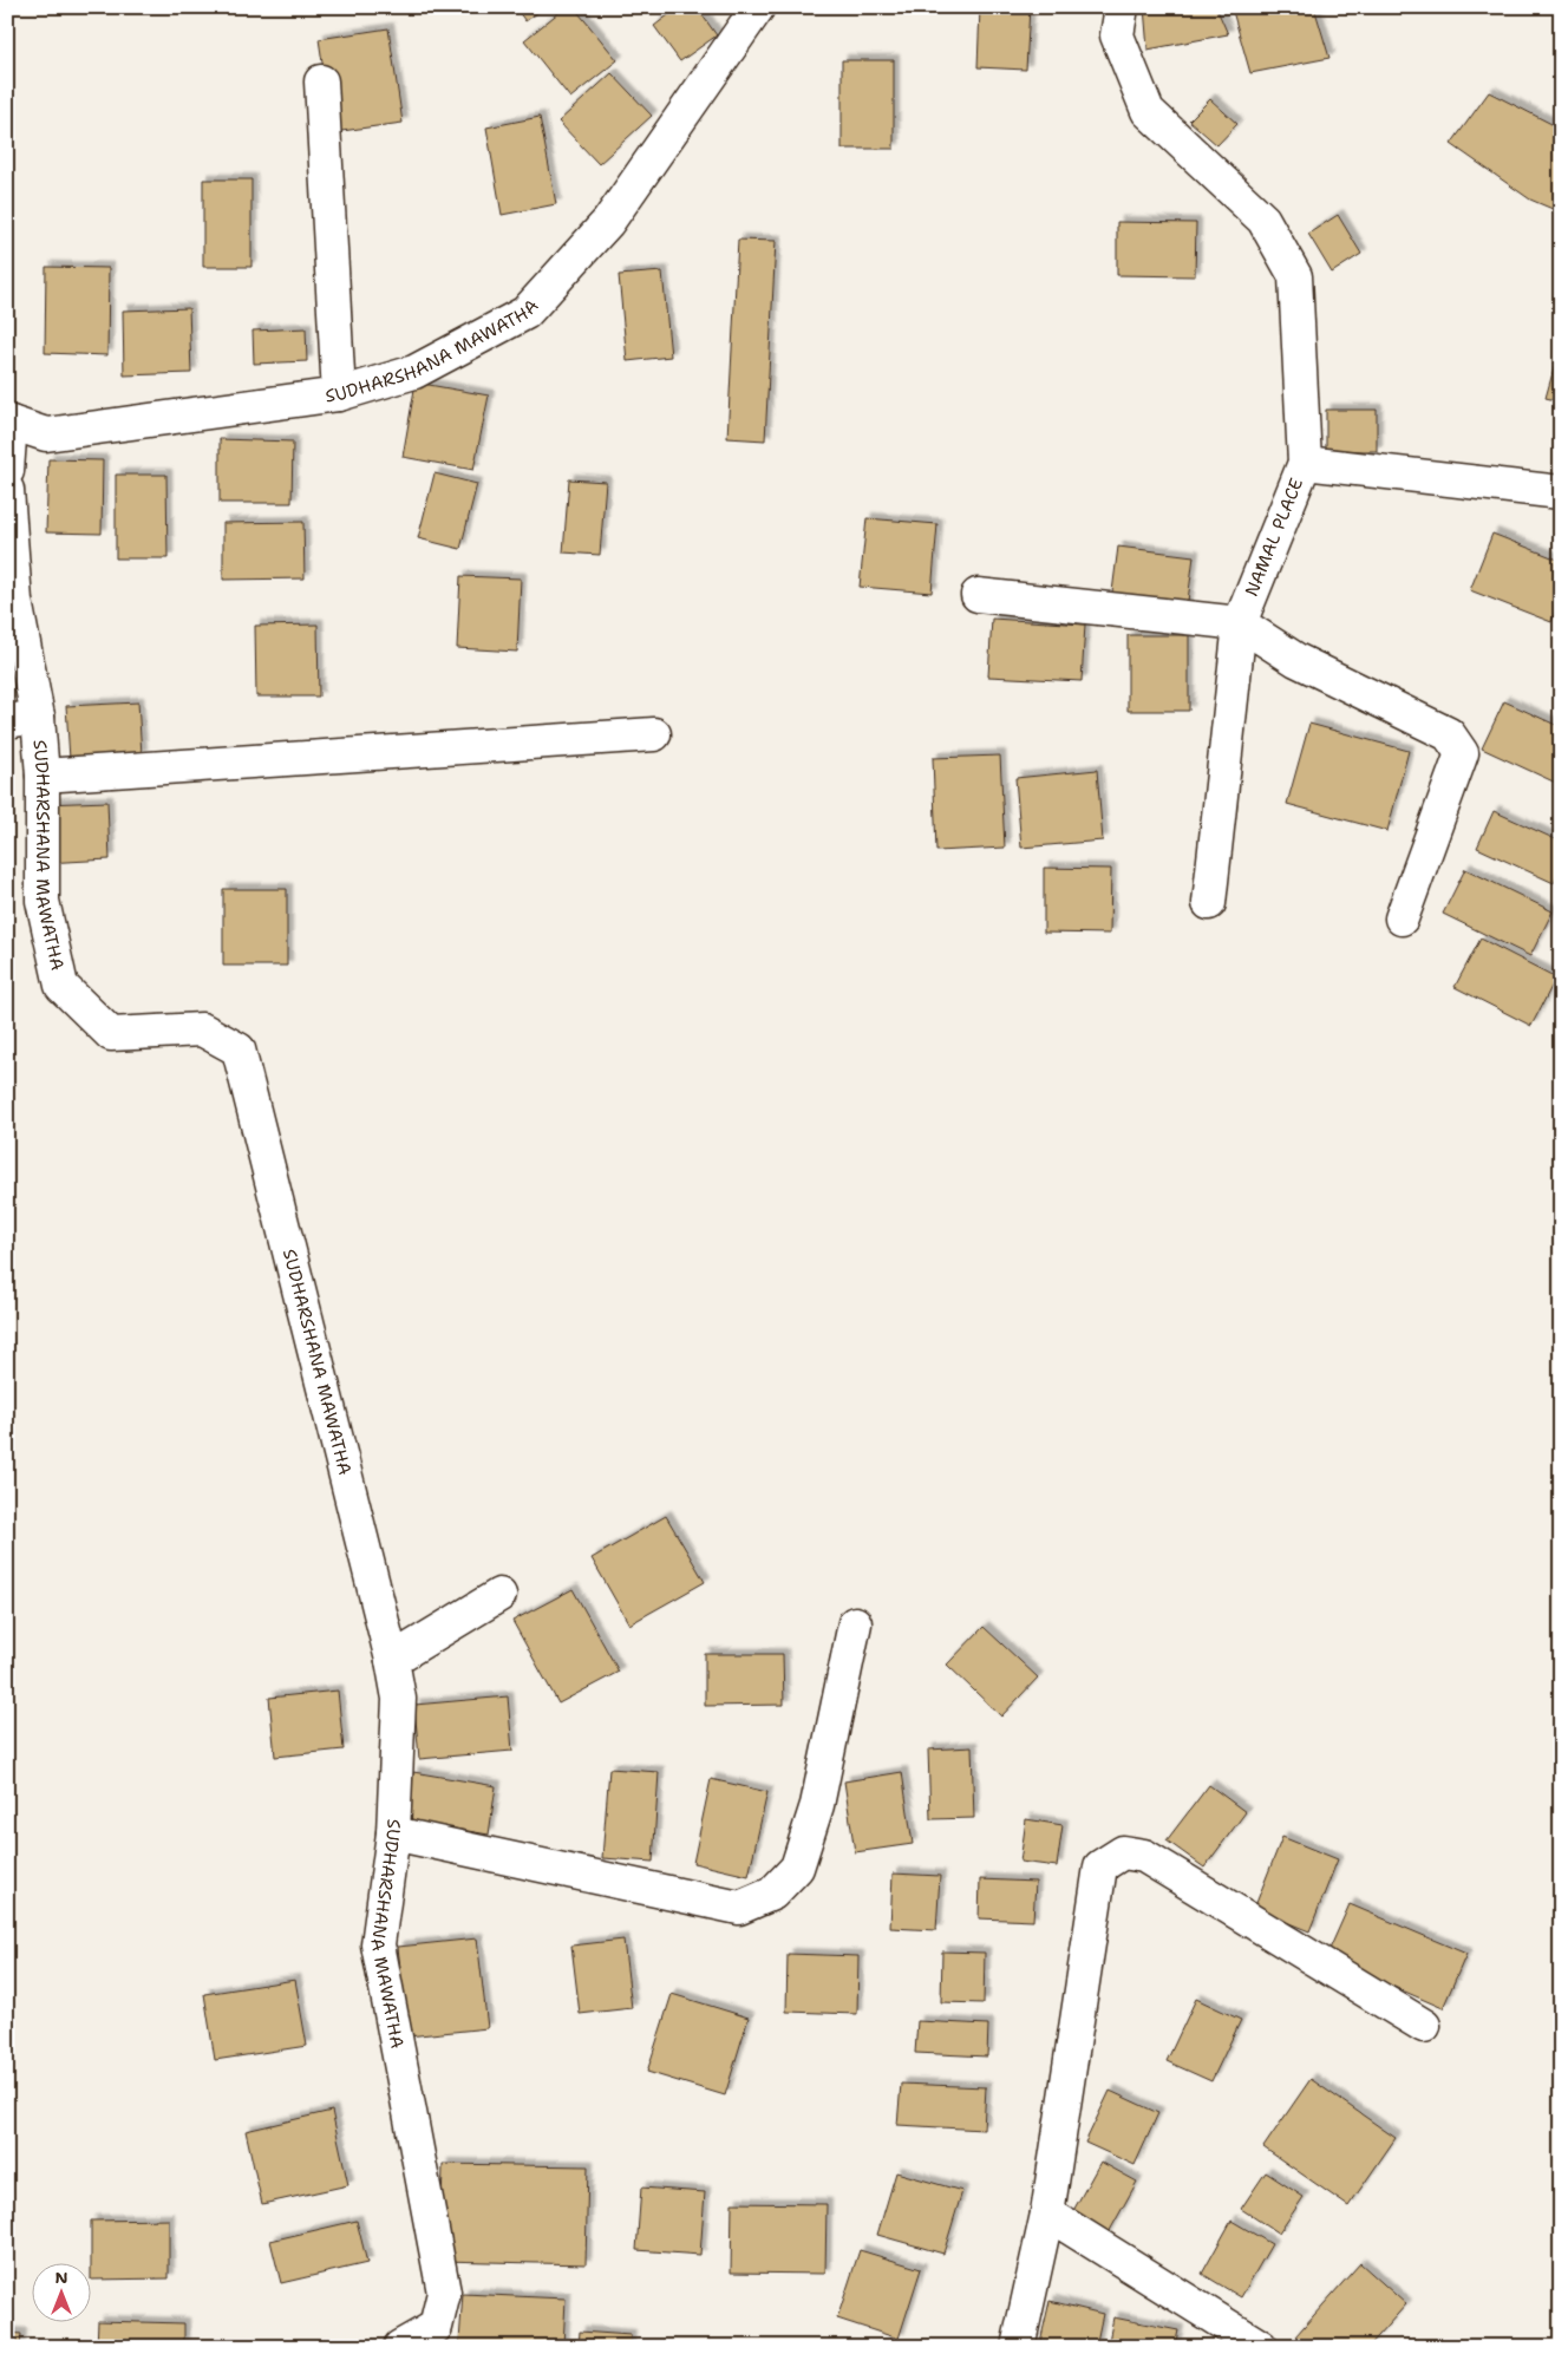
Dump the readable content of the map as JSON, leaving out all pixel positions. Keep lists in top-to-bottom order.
{
  "streets": {
    "street": ["SUDHARSHANA MAWATHA", "NAMAL PLACE"]
  },
  "north": "top"
}
